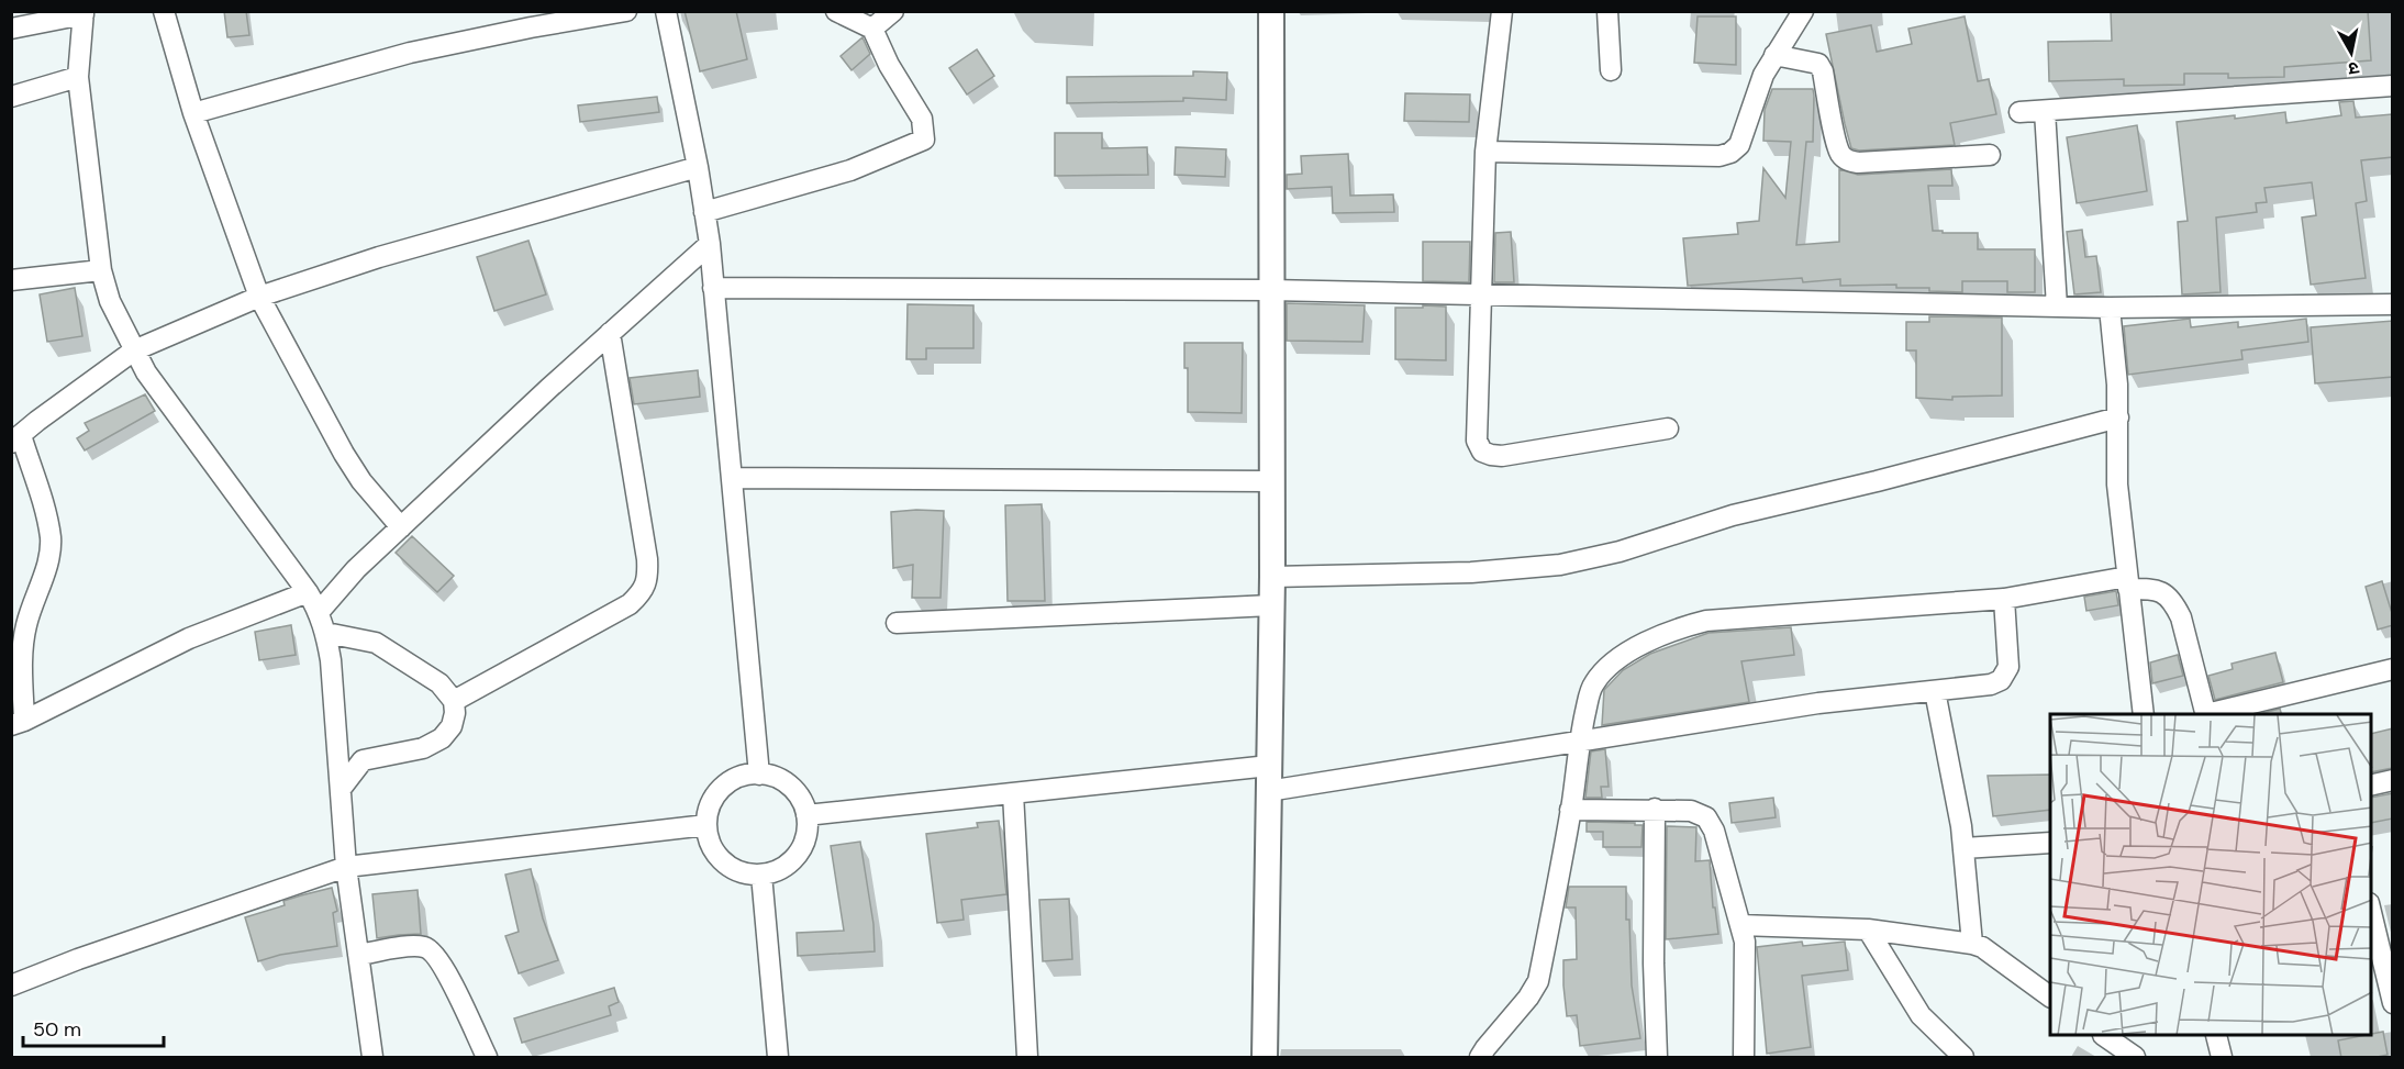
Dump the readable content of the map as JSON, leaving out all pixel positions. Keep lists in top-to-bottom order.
{
  "scale_bar": "50 m",
  "north": "bottom"
}
